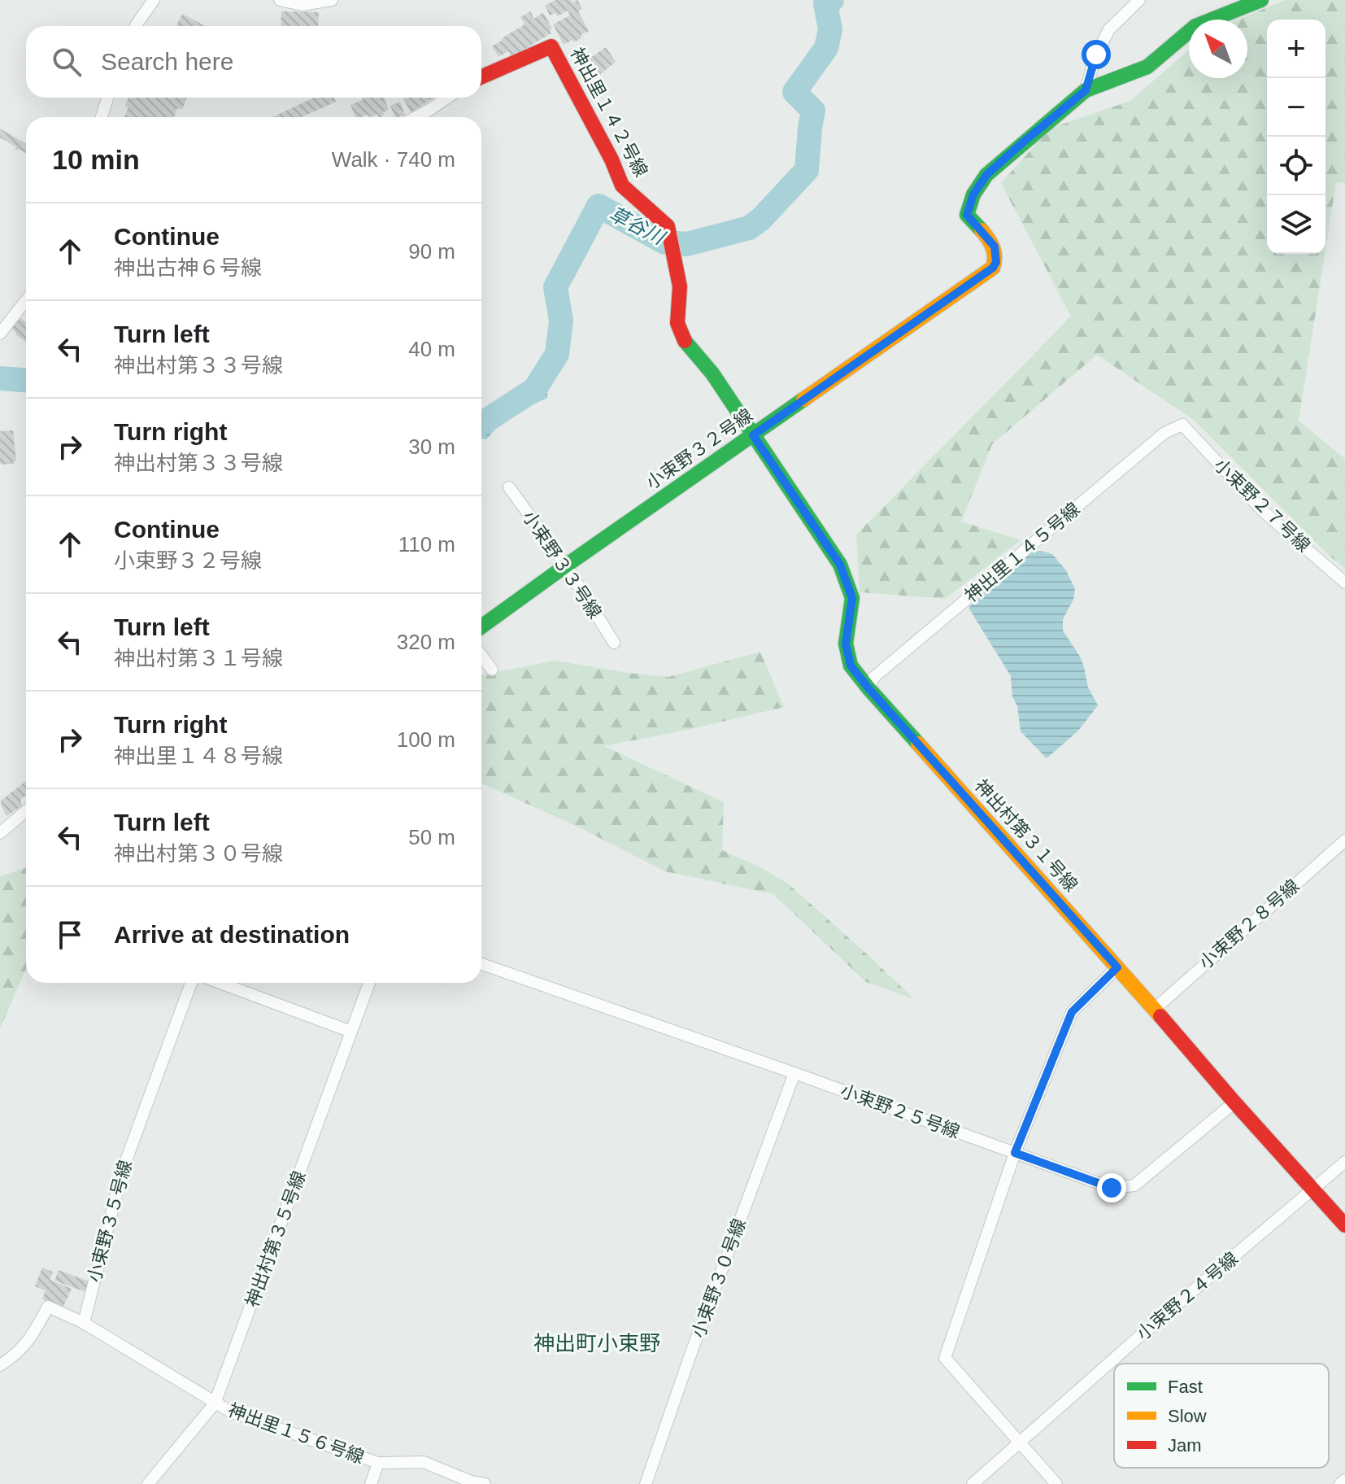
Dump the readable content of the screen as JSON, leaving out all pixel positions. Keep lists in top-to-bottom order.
{
  "streets": {
    "street": [
      "神出里１４２号線",
      "小束野３２号線",
      "小束野２７号線",
      "神出里１４５号線",
      "小束野３３号線",
      "神出村第３１号線",
      "小束野２８号線",
      "小束野２５号線",
      "小束野３５号線",
      "神出村第３５号線",
      "小束野３０号線",
      "小束野２４号線",
      "神出里１５６号線"
    ]
  },
  "crossings": [
    ["神出里１４２号線", "小束野３２号線"],
    ["神出里１４２号線", "神出村第３１号線"],
    ["小束野３２号線", "小束野３３号線"],
    ["小束野３２号線", "神出村第３１号線"],
    ["小束野２７号線", "神出里１４５号線"],
    ["神出里１４５号線", "神出村第３１号線"],
    ["神出村第３１号線", "小束野２８号線"],
    ["神出村第３１号線", "小束野２５号線"],
    ["神出村第３１号線", "小束野２４号線"],
    ["小束野２５号線", "小束野３０号線"],
    ["神出村第３５号線", "神出里１５６号線"]
  ],
  "districts": ["神出町小束野"],
  "water": ["草谷川"],
  "legend": ["Fast", "Slow", "Jam"],
  "north": "top left",
  "page": {
    "map_buttons": ["+", "−"],
    "search": "Search here",
    "heading": ["10 min", "Walk · 740 m"],
    "list": [
      ["Continue", "神出古神６号線", "90 m"],
      ["Turn left", "神出村第３３号線", "40 m"],
      ["Turn right", "神出村第３３号線", "30 m"],
      ["Continue", "小束野３２号線", "110 m"],
      ["Turn left", "神出村第３１号線", "320 m"],
      ["Turn right", "神出里１４８号線", "100 m"],
      ["Turn left", "神出村第３０号線", "50 m"],
      "Arrive at destination"
    ]
  }
}
